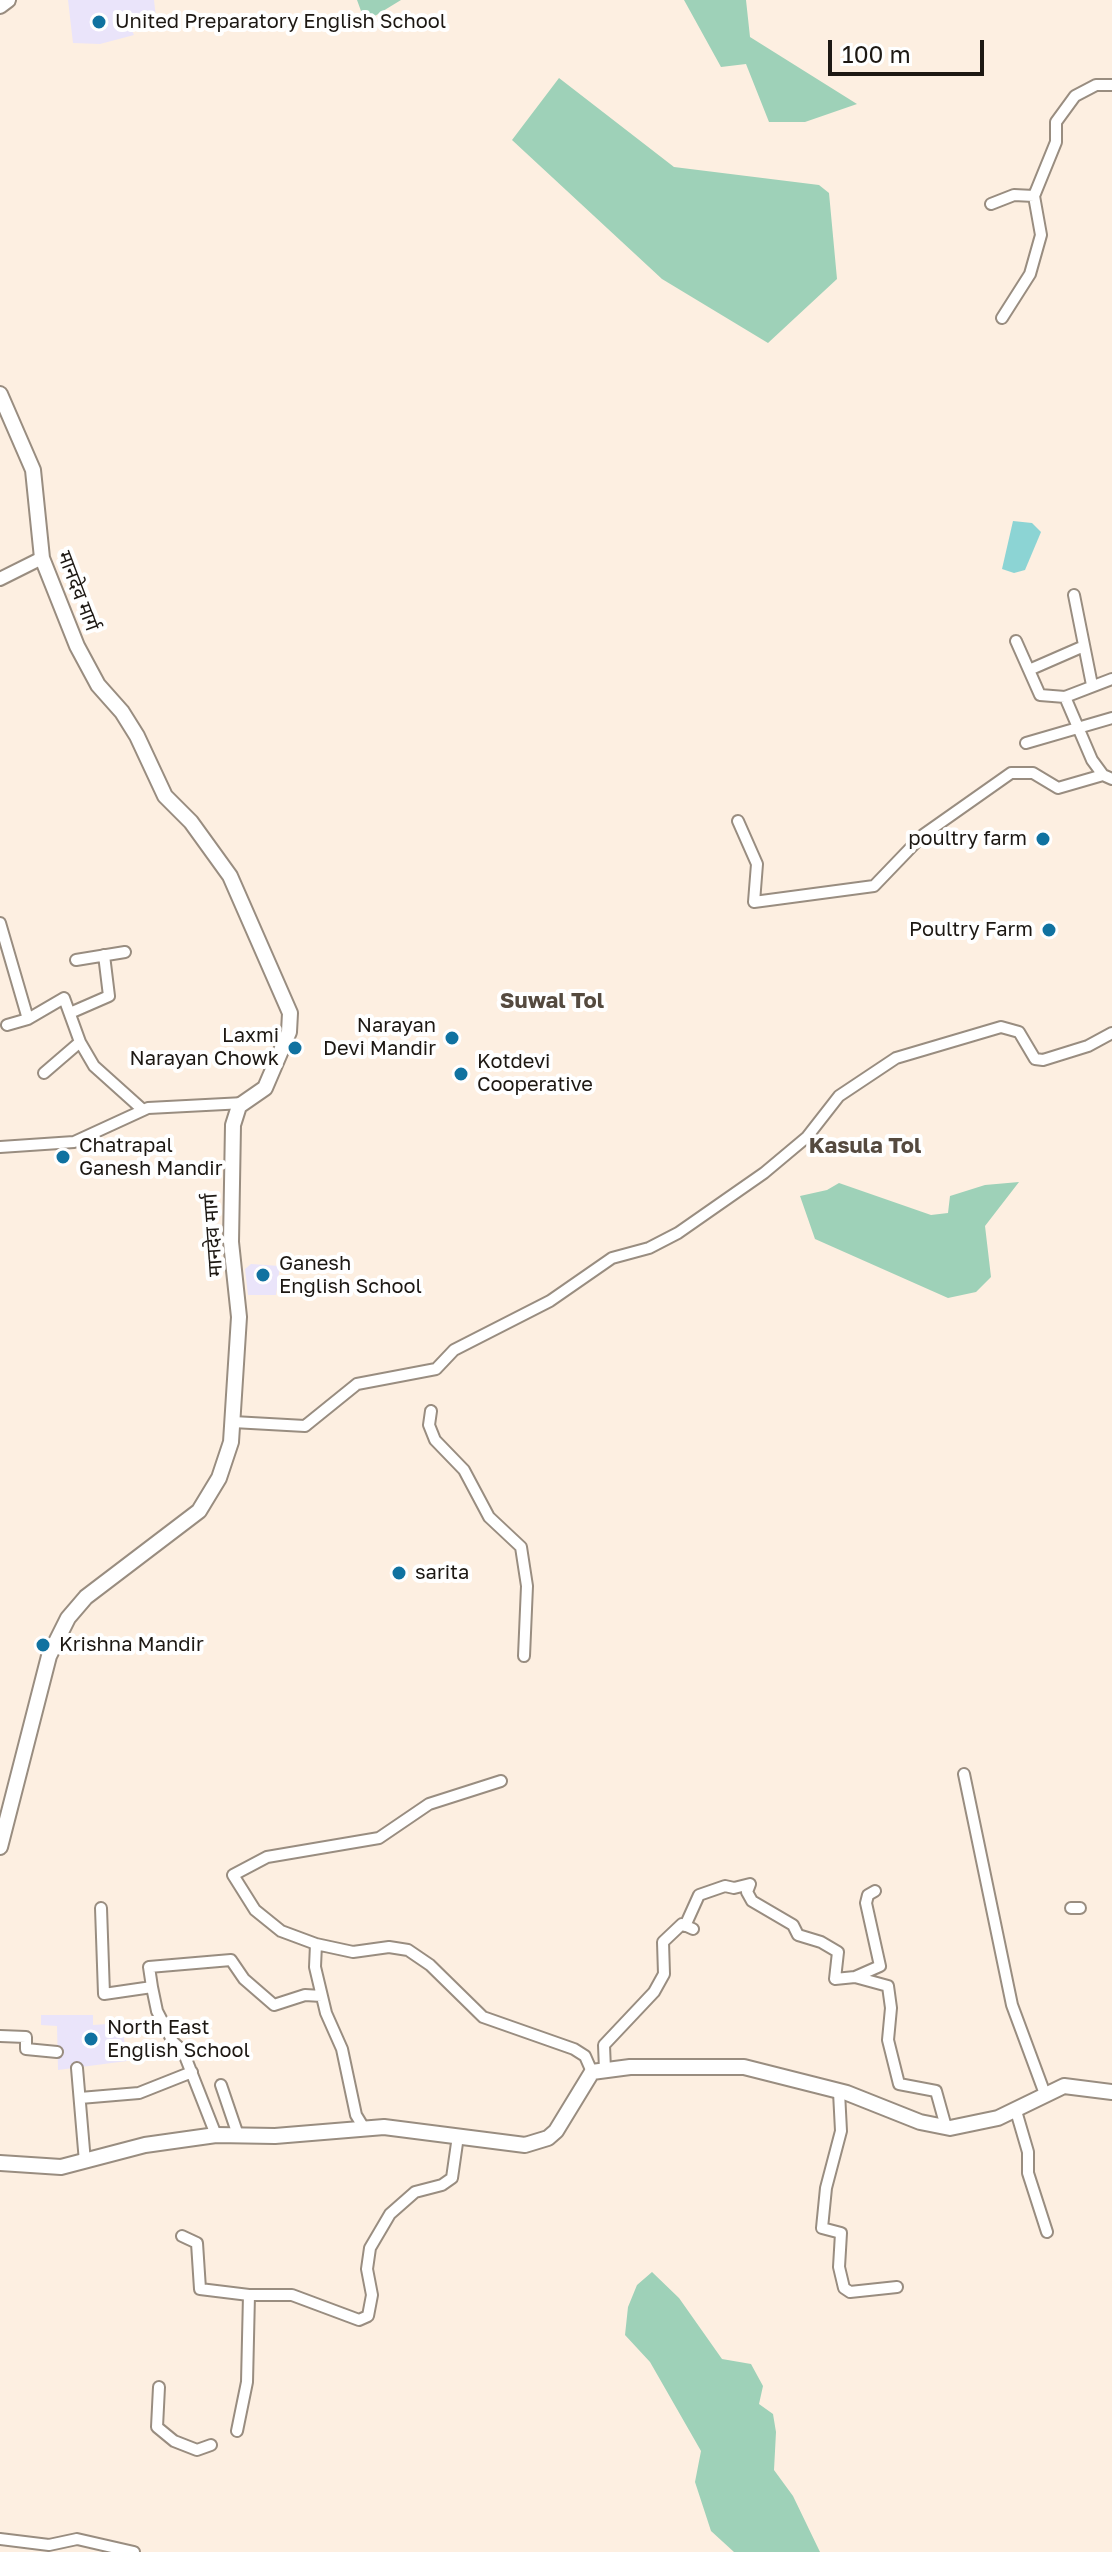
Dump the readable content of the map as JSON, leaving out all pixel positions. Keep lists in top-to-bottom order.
{
  "streets": {
    "main road": ["मानदेव मार्ग"]
  },
  "districts": ["Suwal Tol", "Kasula Tol"],
  "places": [
    "United Preparatory English School",
    "poultry farm",
    "Poultry Farm",
    "Narayan Devi Mandir",
    "Laxmi Narayan Chowk",
    "Kotdevi Cooperative",
    "Chatrapal Ganesh Mandir",
    "Ganesh English School",
    "sarita",
    "Krishna Mandir",
    "North East English School"
  ],
  "scale_bar": "100 m"
}
